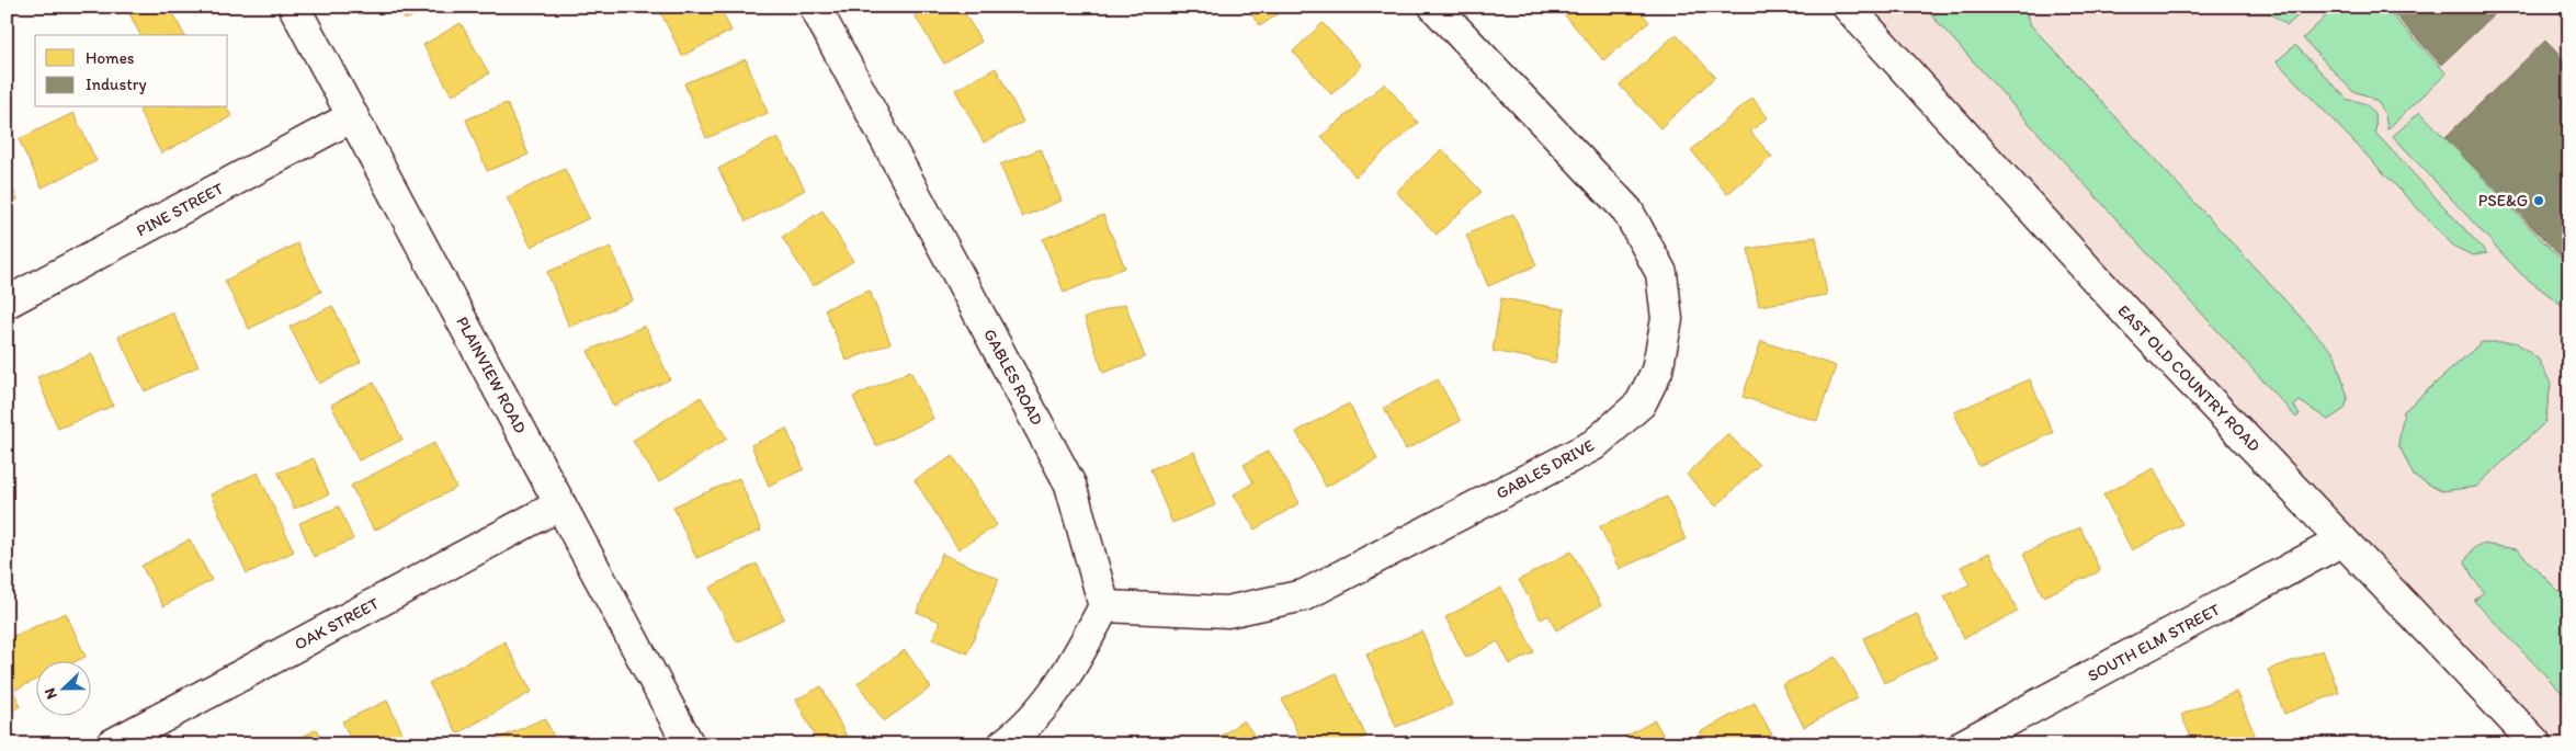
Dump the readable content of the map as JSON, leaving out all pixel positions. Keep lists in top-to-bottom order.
{
  "streets": {
    "street": [
      "PINE STREET",
      "PLAINVIEW ROAD",
      "GABLES ROAD",
      "EAST OLD COUNTRY ROAD",
      "GABLES DRIVE",
      "OAK STREET",
      "SOUTH ELM STREET"
    ]
  },
  "crossings": [
    ["PINE STREET", "PLAINVIEW ROAD"],
    ["PLAINVIEW ROAD", "OAK STREET"],
    ["GABLES ROAD", "GABLES DRIVE"],
    ["EAST OLD COUNTRY ROAD", "SOUTH ELM STREET"]
  ],
  "places": ["PSE&G"],
  "legend": ["Homes", "Industry"],
  "north": "left"
}
